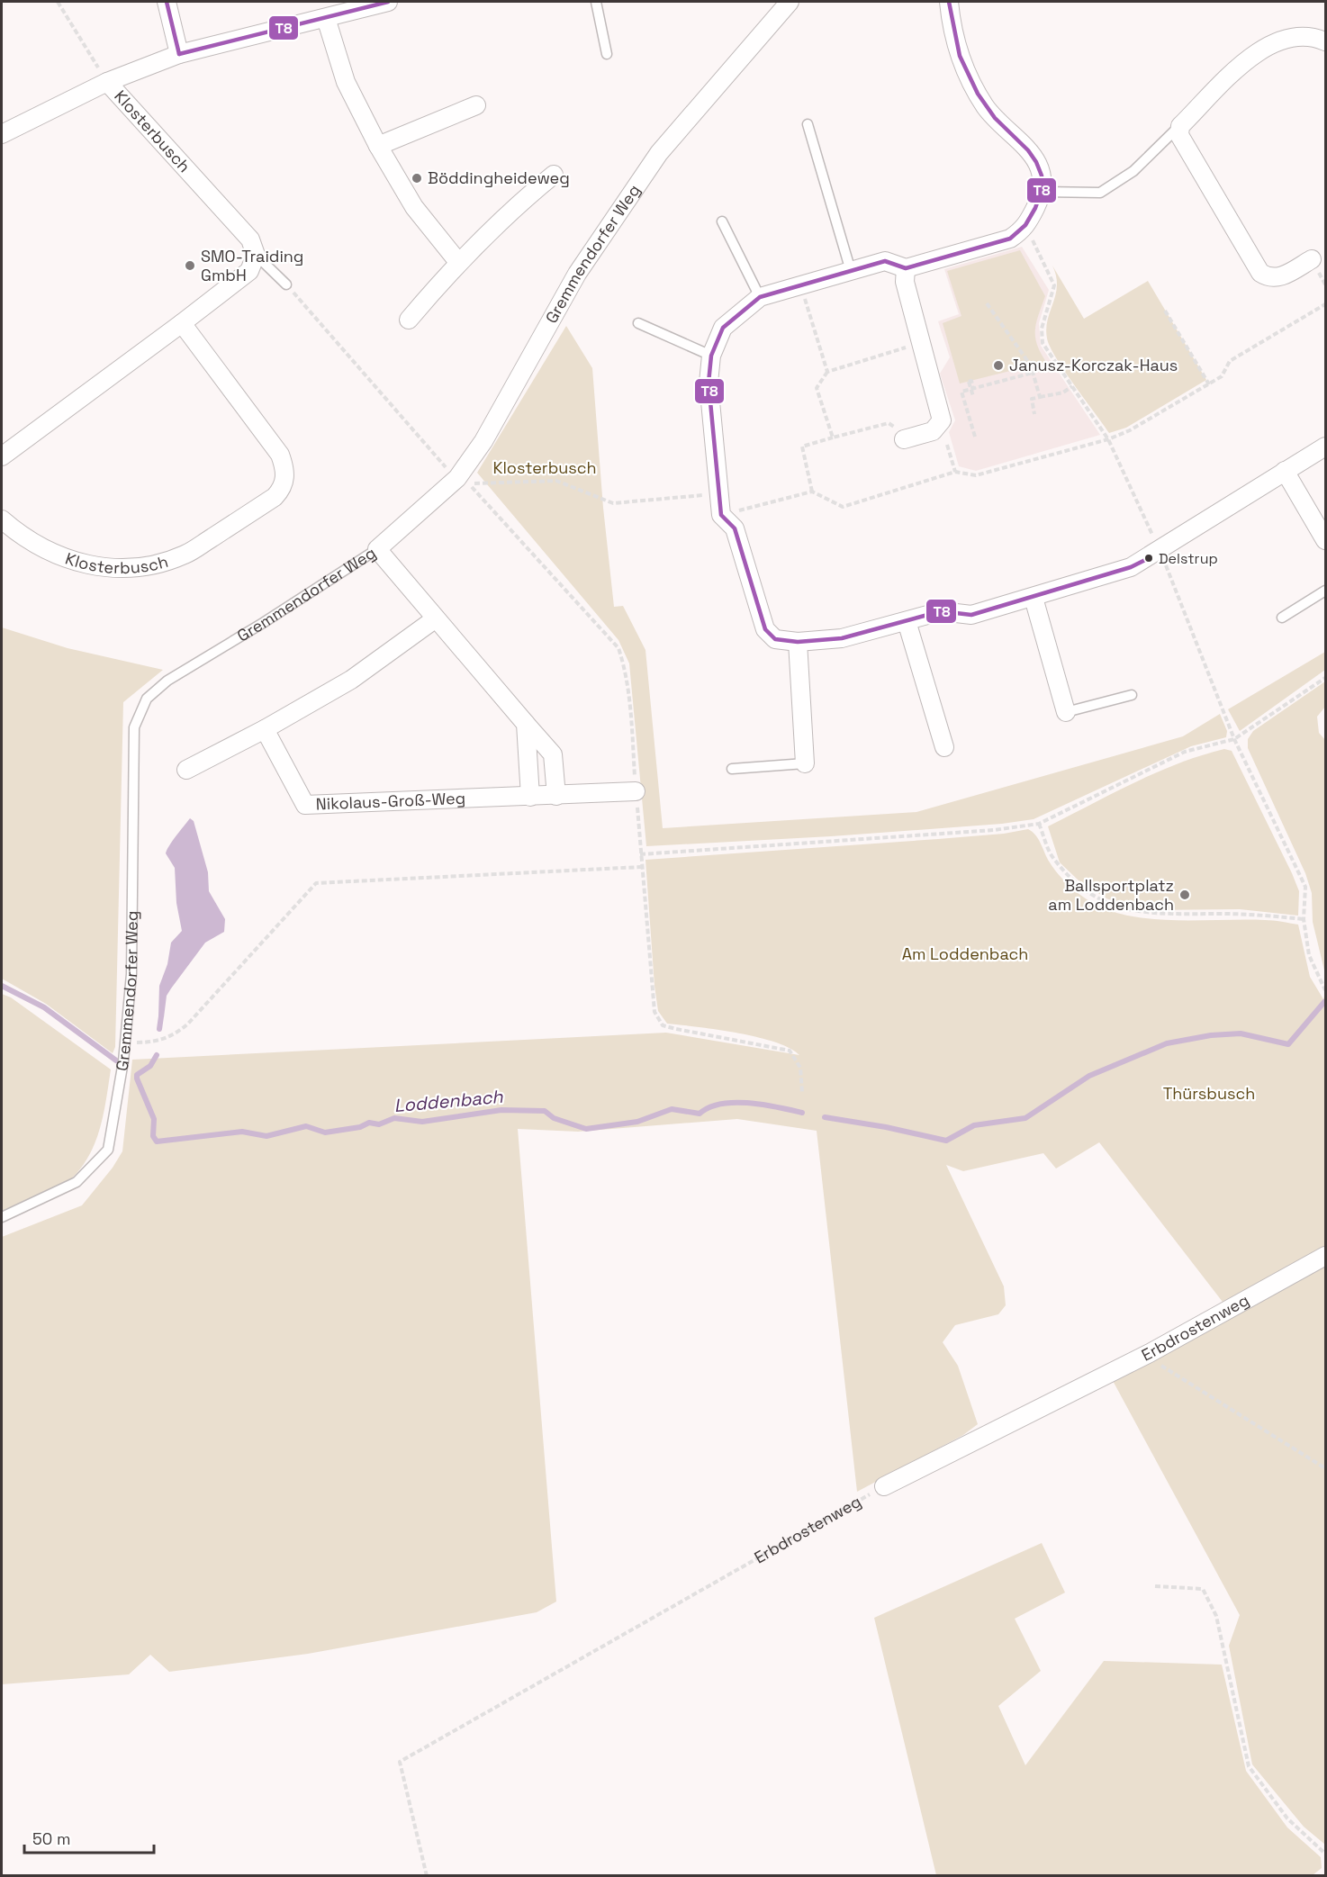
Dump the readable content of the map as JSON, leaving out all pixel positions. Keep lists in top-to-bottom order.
{
  "streets": {
    "street": [
      "Klosterbusch",
      "Gremmendorfer Weg",
      "Nikolaus-Groß-Weg",
      "Erbdrostenweg"
    ]
  },
  "water": ["Loddenbach"],
  "parks": ["Klosterbusch", "Am Loddenbach", "Thürsbusch"],
  "places": [
    "Böddingheideweg",
    "SMO-Traiding GmbH",
    "Janusz-Korczak-Haus",
    "Delstrup",
    "Ballsportplatz am Loddenbach"
  ],
  "lines": ["transit line T8"],
  "scale_bar": "50 m"
}
